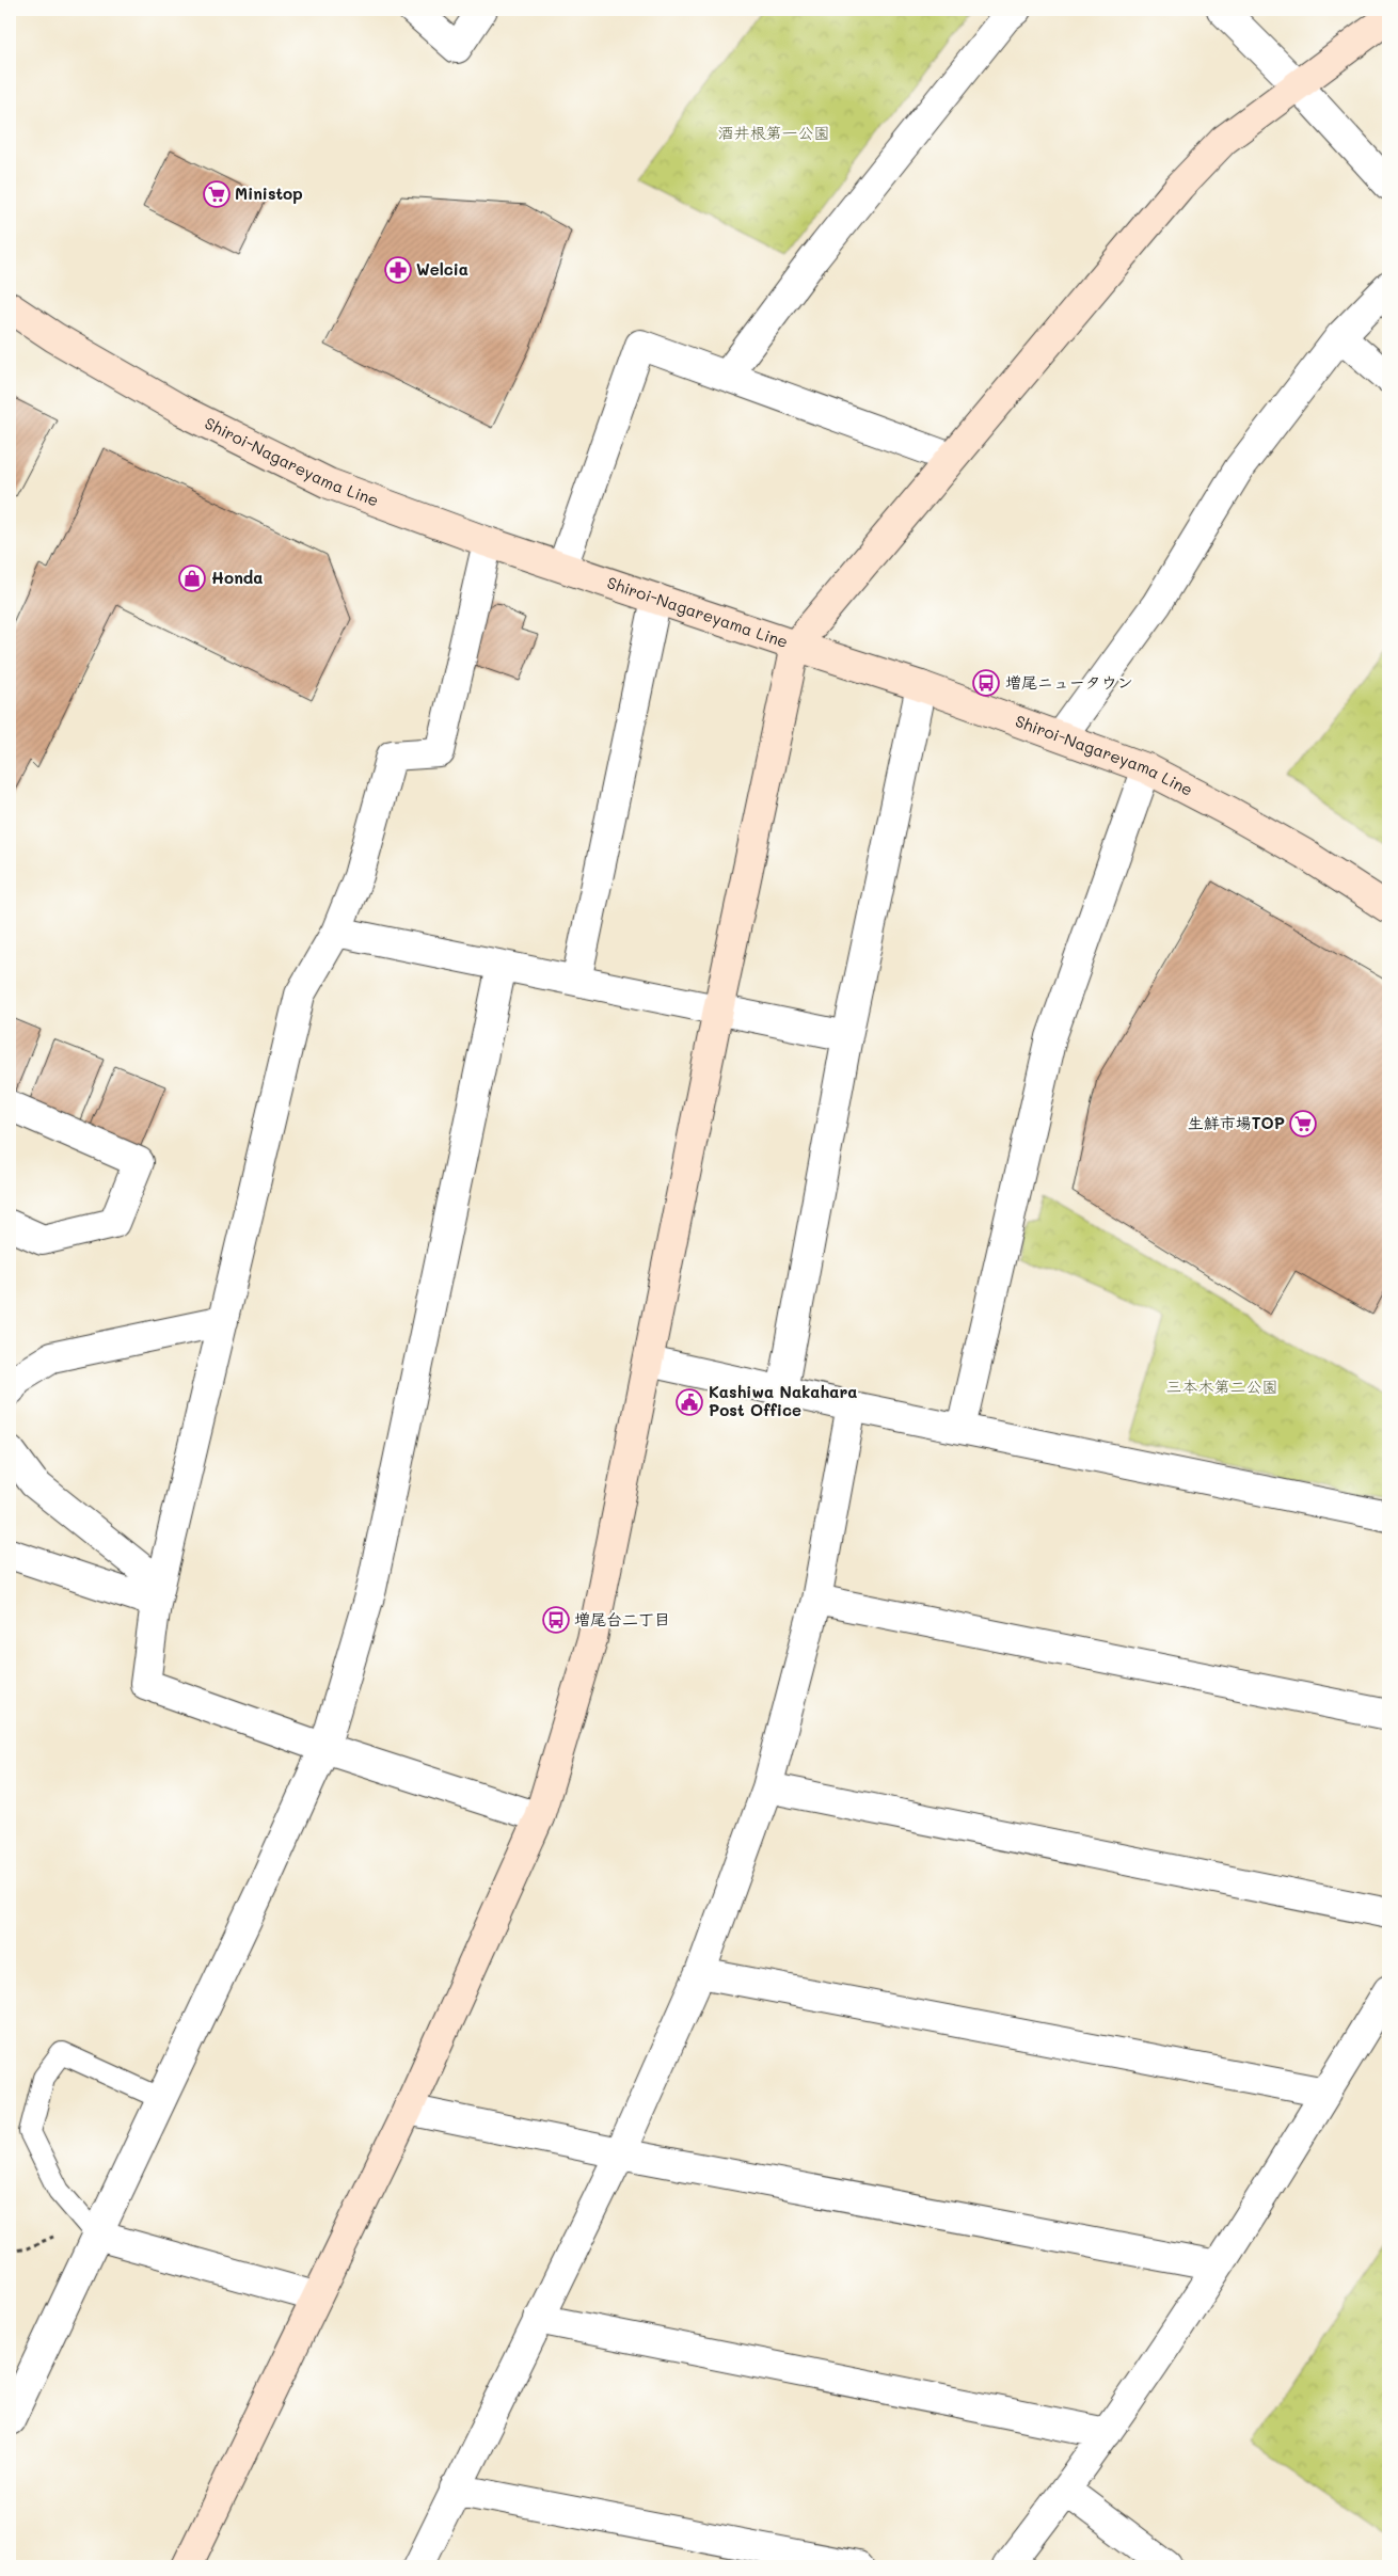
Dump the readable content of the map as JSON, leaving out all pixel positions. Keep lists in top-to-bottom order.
{
  "streets": {
    "street": ["Shiroi-Nagareyama Line"]
  },
  "parks": ["酒井根第一公園", "三本木第二公園"],
  "places": {
    "supermarket": ["Ministop", "生鮮市場TOP"],
    "pharmacy": ["Welcia"],
    "shop": ["Honda"],
    "bus stop": ["増尾ニュータウン", "増尾台二丁目"],
    "public building": ["Kashiwa Nakahara Post Office"]
  }
}
